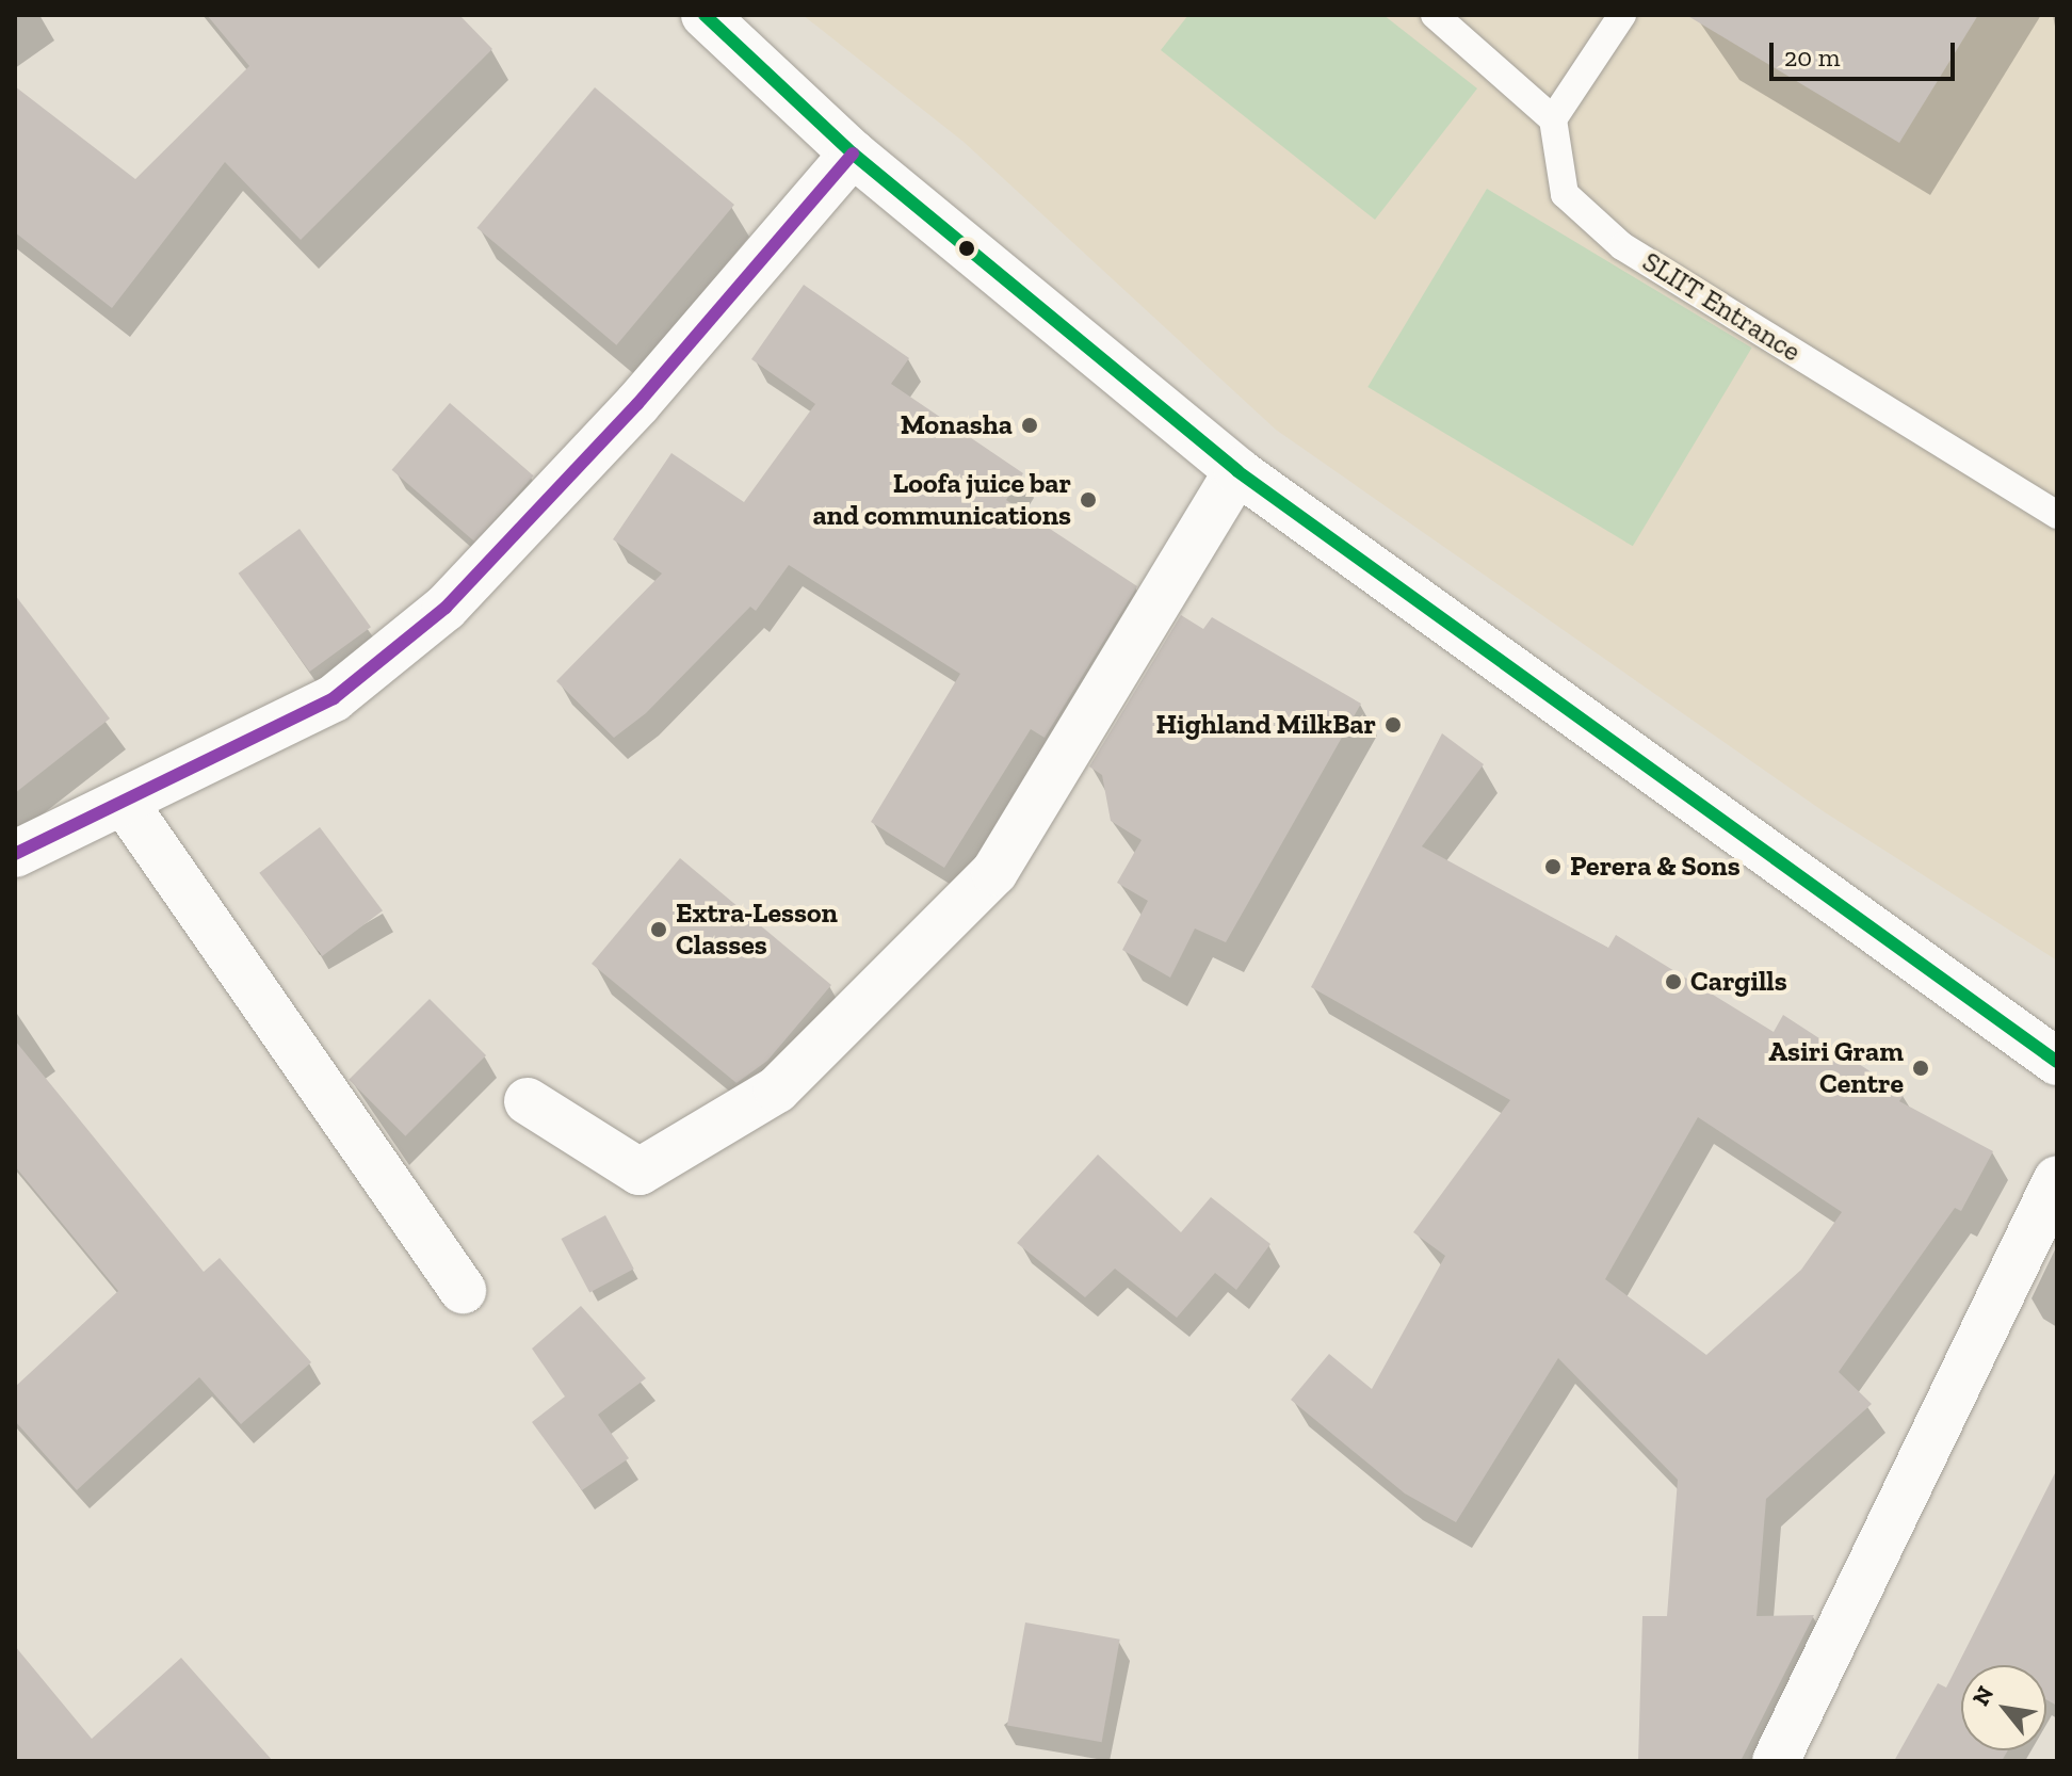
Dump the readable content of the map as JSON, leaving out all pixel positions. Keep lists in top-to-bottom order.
{
  "streets": {
    "lane": ["SLIIT Entrance"]
  },
  "places": [
    "Monasha",
    "Loofa juice bar and communications",
    "Highland MilkBar",
    "Perera & Sons",
    "Extra-Lesson Classes",
    "Cargills",
    "Asiri Gram Centre"
  ],
  "scale_bar": "20 m",
  "north": "top left"
}
